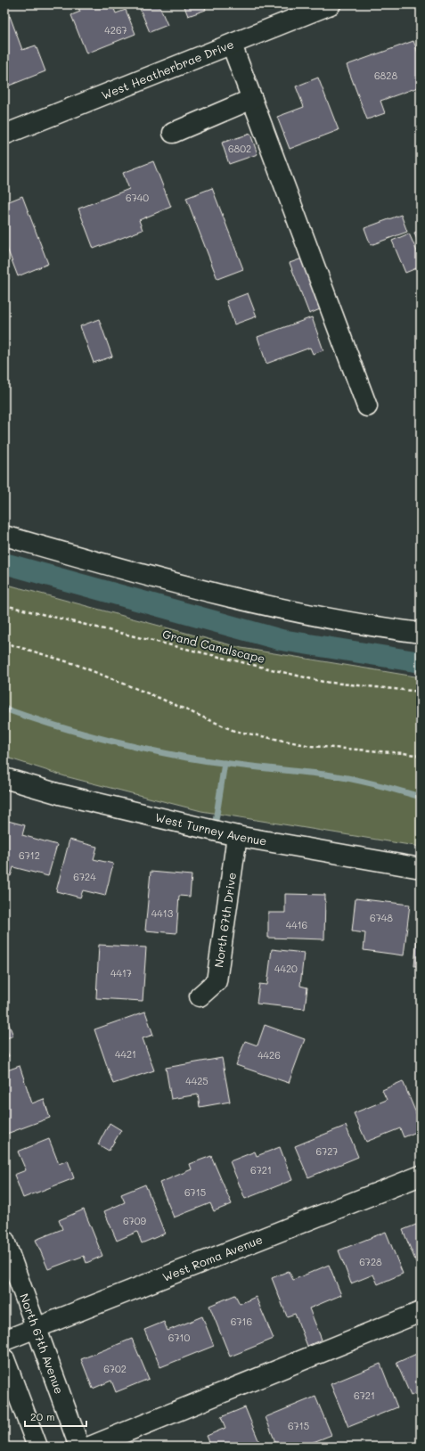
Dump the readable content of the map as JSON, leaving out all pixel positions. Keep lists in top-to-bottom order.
{
  "streets": {
    "street": [
      "West Heatherbrae Drive",
      "West Turney Avenue",
      "North 67th Drive",
      "West Roma Avenue",
      "North 67th Avenue"
    ],
    "path": ["Grand Canalscape"]
  },
  "crossings": [
    ["West Turney Avenue", "North 67th Drive"],
    ["West Roma Avenue", "North 67th Avenue"]
  ],
  "house_numbers": [
    "4267",
    "6828",
    "6802",
    "6740",
    "6712",
    "6724",
    "4413",
    "6748",
    "4416",
    "4420",
    "4417",
    "4421",
    "4426",
    "4425",
    "6727",
    "6721",
    "6715",
    "6709",
    "6728",
    "6716",
    "6710",
    "6702",
    "6721",
    "6715"
  ],
  "scale_bar": "20 m"
}
